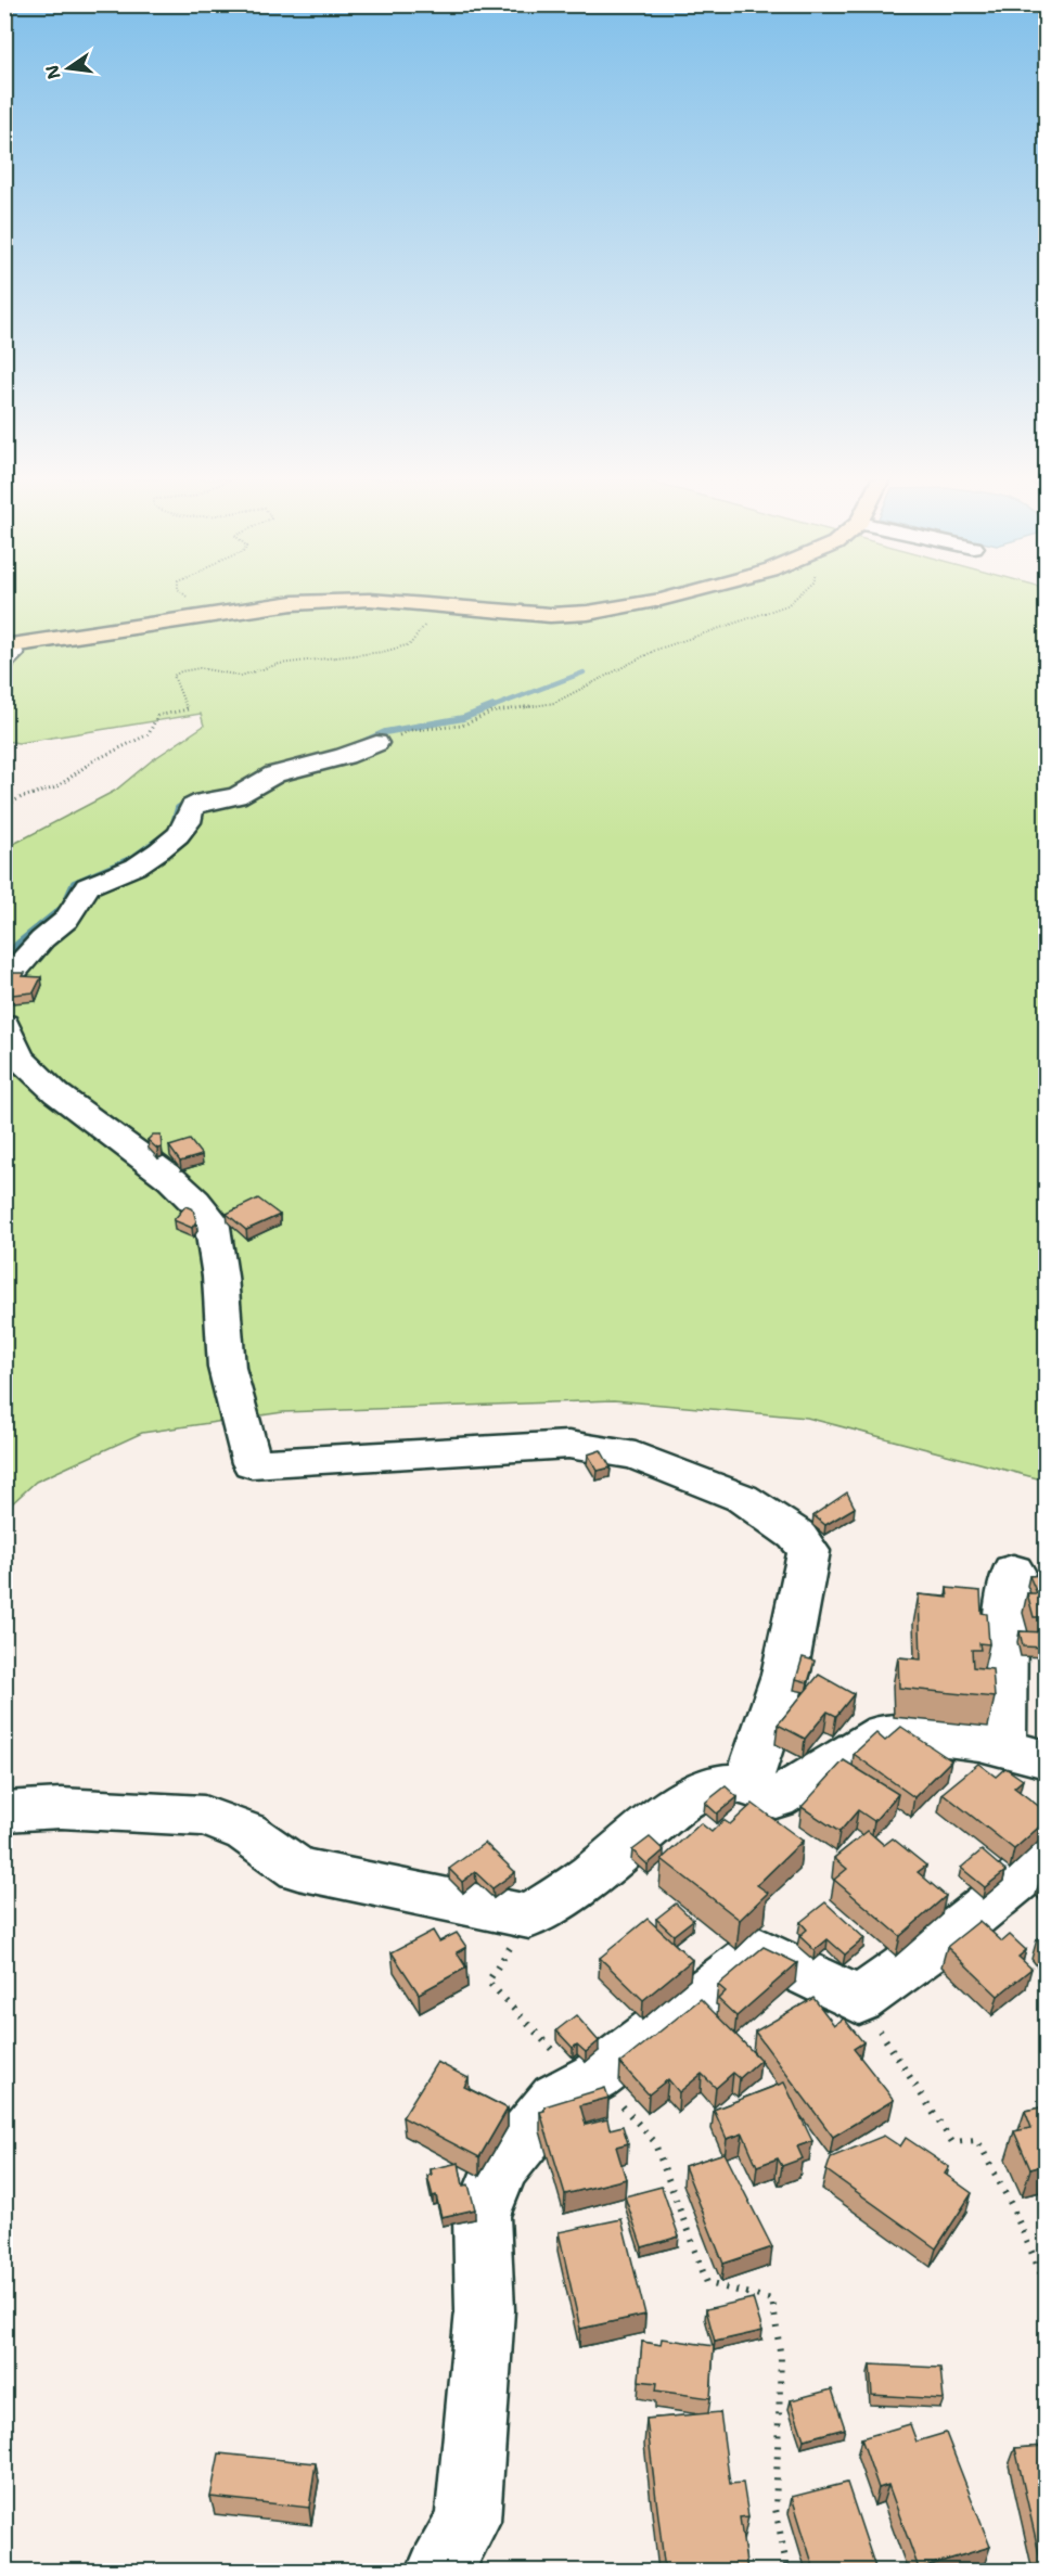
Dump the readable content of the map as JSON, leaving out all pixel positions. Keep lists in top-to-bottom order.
{
  "north": "left"
}
